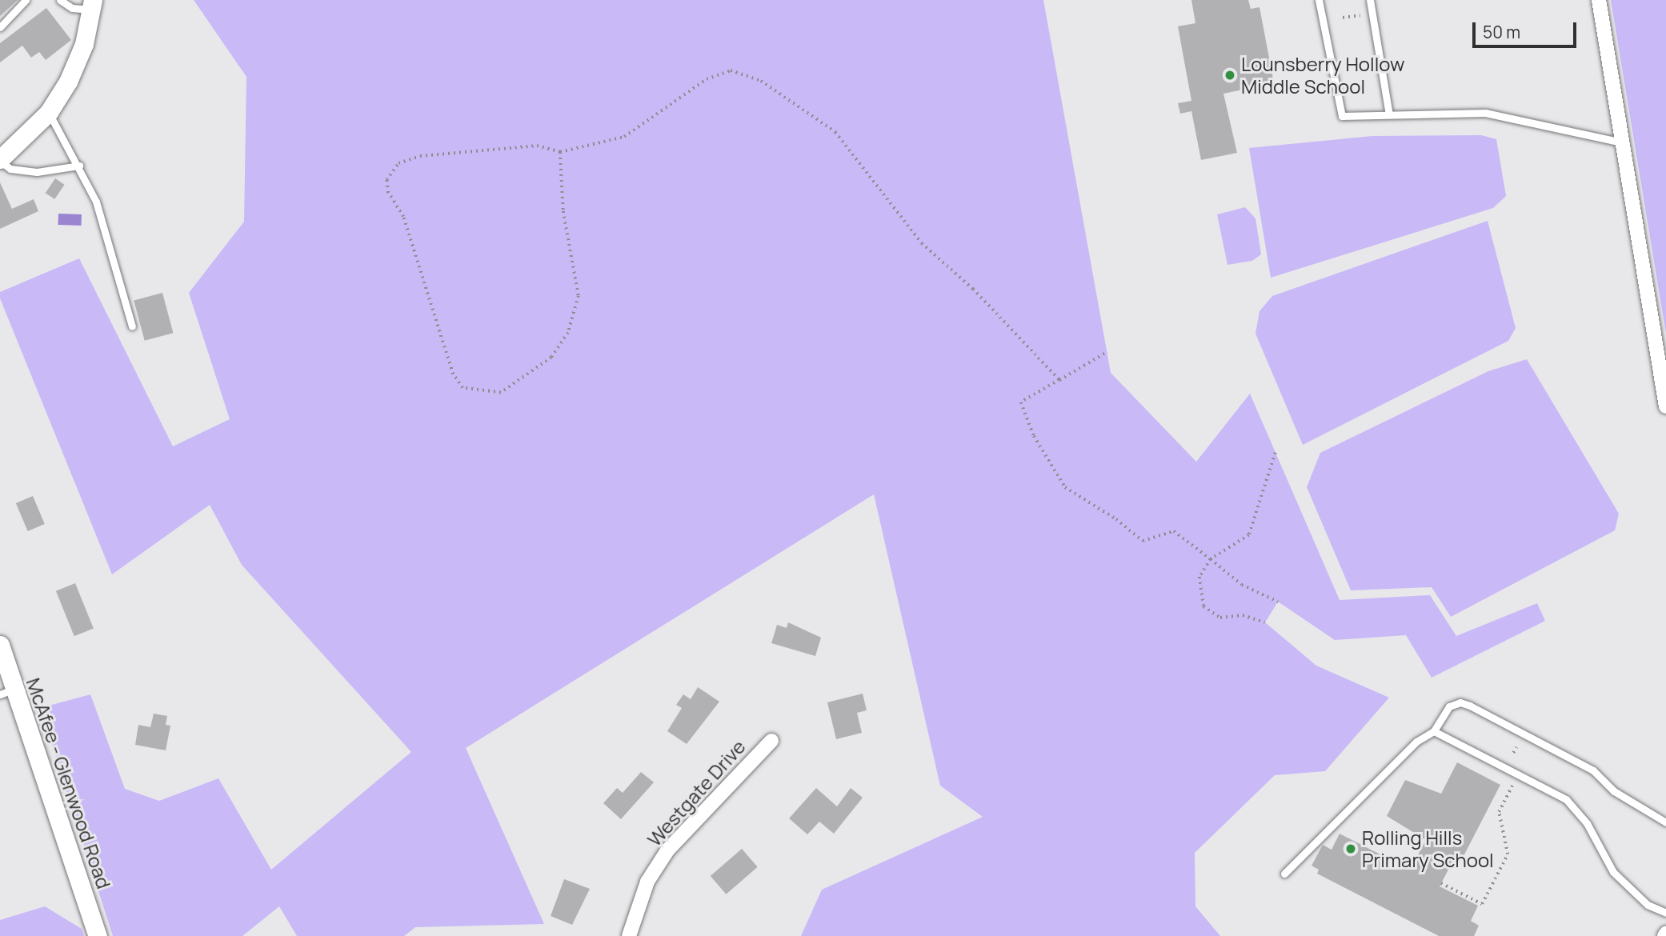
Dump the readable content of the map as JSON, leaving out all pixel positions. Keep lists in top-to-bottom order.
{
  "streets": {
    "street": ["McAfee - Glenwood Road", "Westgate Drive"]
  },
  "places": ["Lounsberry Hollow Middle School", "Rolling Hills Primary School"],
  "scale_bar": "50 m"
}
